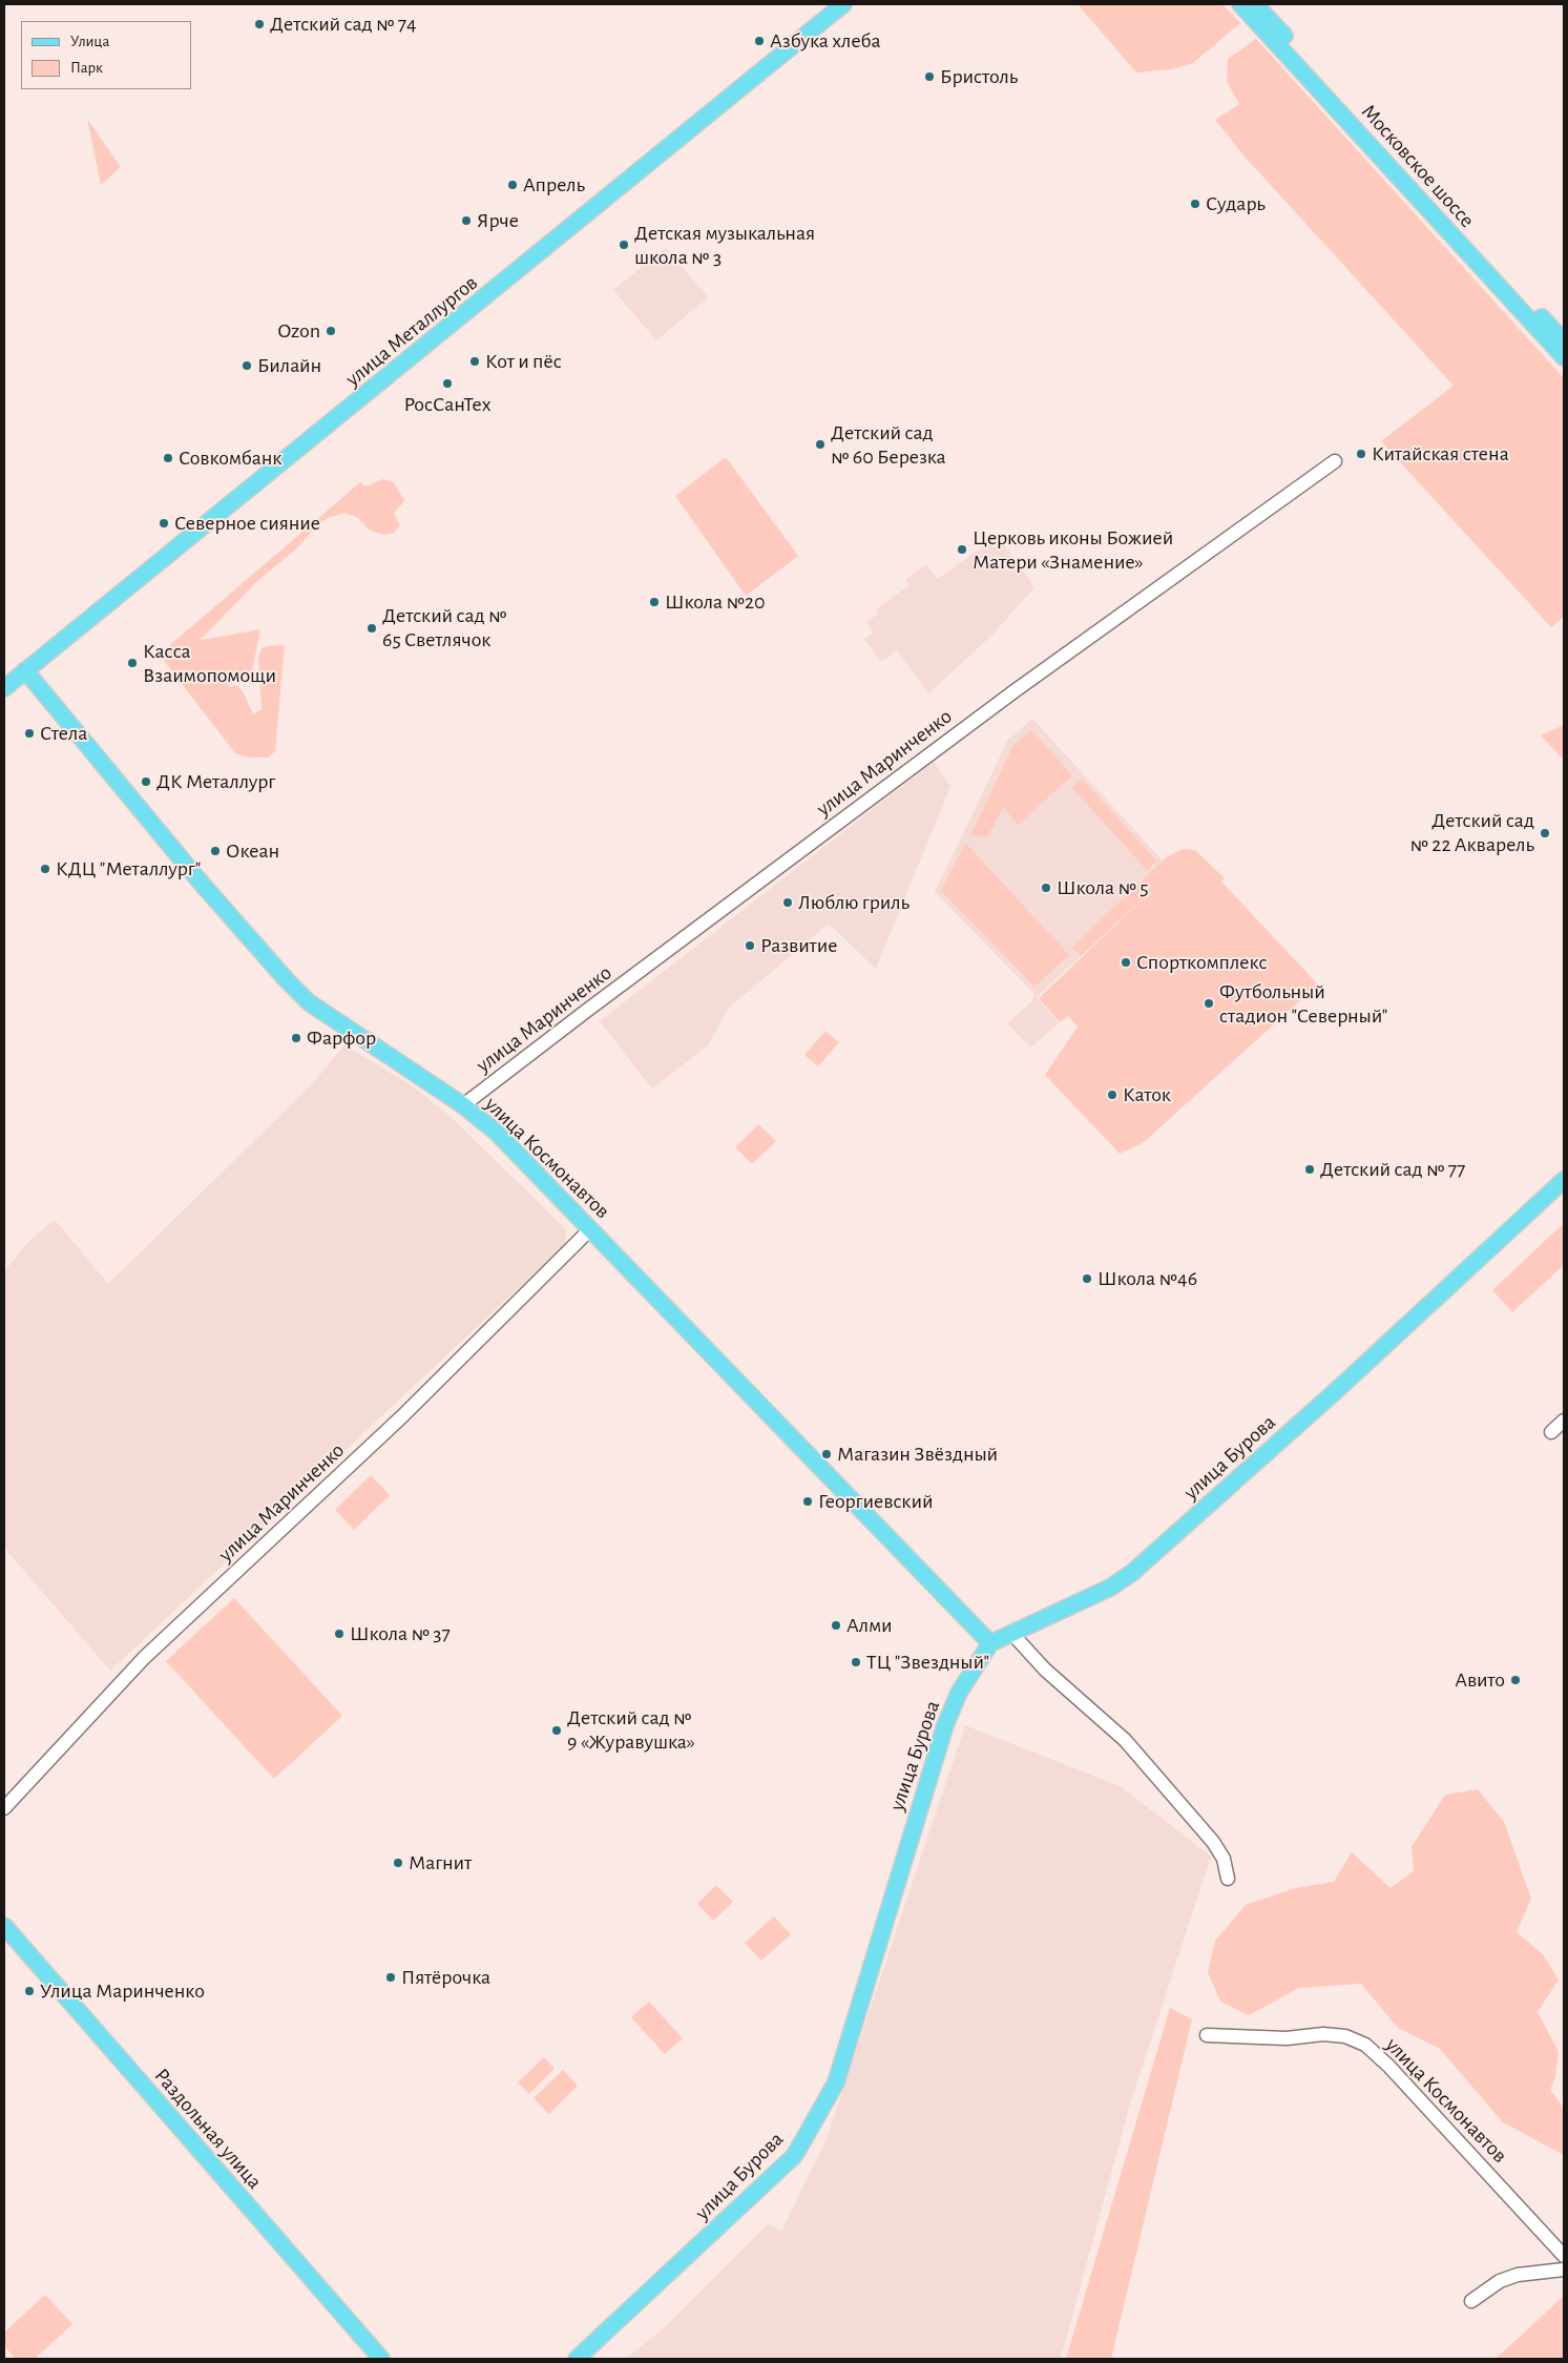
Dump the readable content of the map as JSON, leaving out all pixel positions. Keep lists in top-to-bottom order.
{
  "streets": {
    "main road": [
      "Московское шоссе",
      "улица Металлургов",
      "улица Космонавтов",
      "улица Бурова",
      "Раздольная улица"
    ],
    "street": ["улица Маринченко"]
  },
  "crossings": [
    ["улица Металлургов", "улица Космонавтов"],
    ["улица Маринченко", "улица Космонавтов"],
    ["улица Космонавтов", "улица Бурова"]
  ],
  "places": [
    "Детский сад № 74",
    "Азбука хлеба",
    "Бристоль",
    "Апрель",
    "Сударь",
    "Ярче",
    "Детская музыкальная школа № 3",
    "Ozon",
    "Кот и пёс",
    "Билайн",
    "РосСанТех",
    "Детский сад № 60 Березка",
    "Китайская стена",
    "Совкомбанк",
    "Северное сияние",
    "Церковь иконы Божией Матери «Знамение»",
    "Школа №20",
    "Детский сад № 65 Светлячок",
    "Касса Взаимопомощи",
    "Стела",
    "ДК Металлург",
    "Детский сад № 22 Акварель",
    "Океан",
    "КДЦ \"Металлург\"",
    "Школа № 5",
    "Люблю гриль",
    "Развитие",
    "Спорткомплекс",
    "Футбольный стадион \"Северный\"",
    "Фарфор",
    "Каток",
    "Детский сад № 77",
    "Школа №46",
    "Магазин Звёздный",
    "Георгиевский",
    "Алми",
    "Школа № 37",
    "ТЦ \"Звездный\"",
    "Авито",
    "Детский сад № 9 «Журавушка»",
    "Магнит",
    "Пятёрочка",
    "Улица Маринченко"
  ],
  "legend": ["Улица", "Парк"]
}
